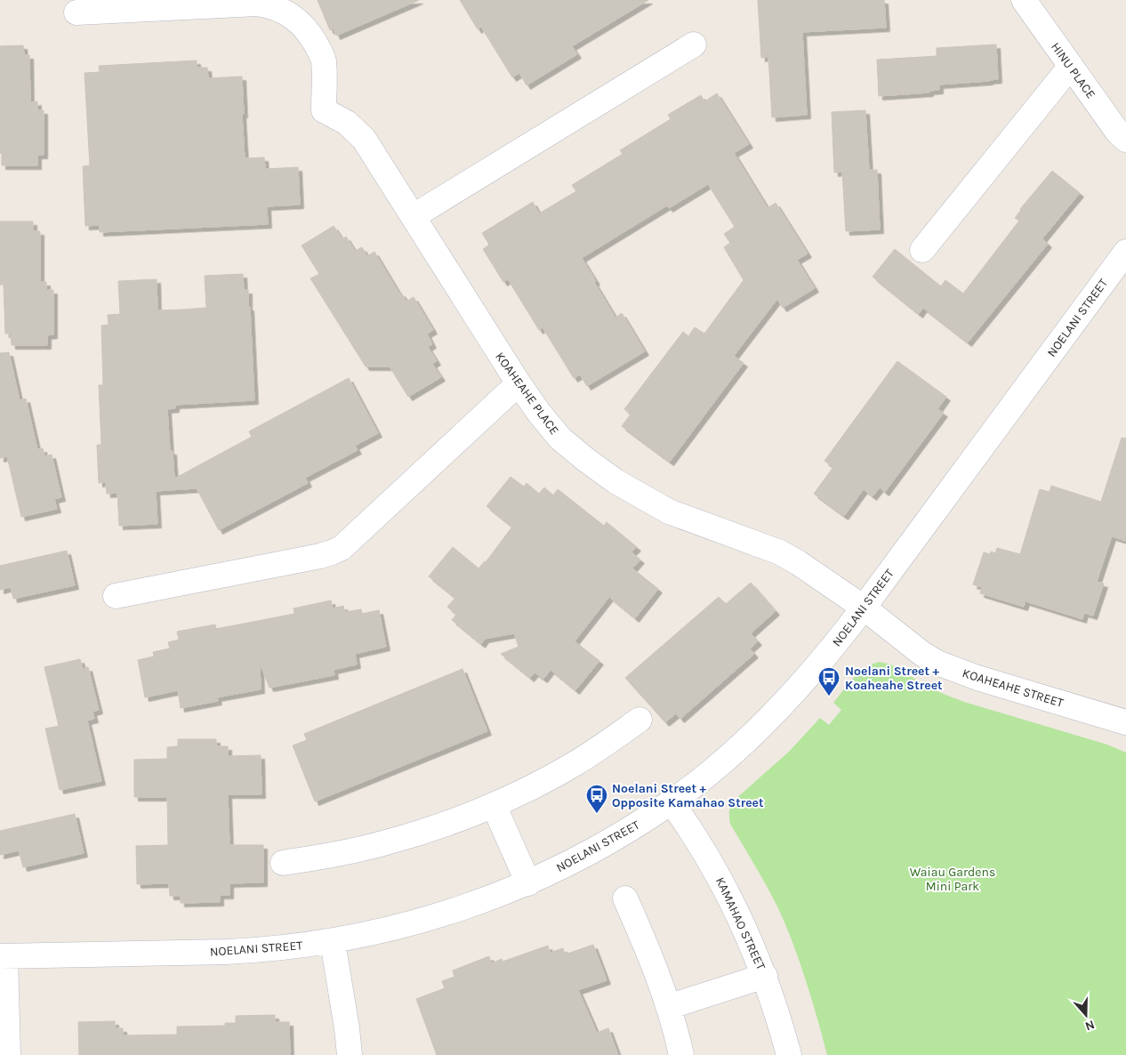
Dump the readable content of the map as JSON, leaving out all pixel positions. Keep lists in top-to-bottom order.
{
  "streets": {
    "street": [
      "HINU PLACE",
      "NOELANI STREET",
      "KOAHEAHE PLACE",
      "KOAHEAHE STREET",
      "KAMAHAO STREET"
    ]
  },
  "crossings": [
    ["NOELANI STREET", "KOAHEAHE PLACE"],
    ["NOELANI STREET", "KOAHEAHE STREET"],
    ["NOELANI STREET", "KAMAHAO STREET"],
    ["KOAHEAHE PLACE", "KOAHEAHE STREET"]
  ],
  "parks": ["Waiau Gardens Mini Park"],
  "places": {
    "bus stop": ["Noelani Street + Koaheahe Street", "Noelani Street + Opposite Kamahao Street"]
  },
  "north": "bottom"
}
